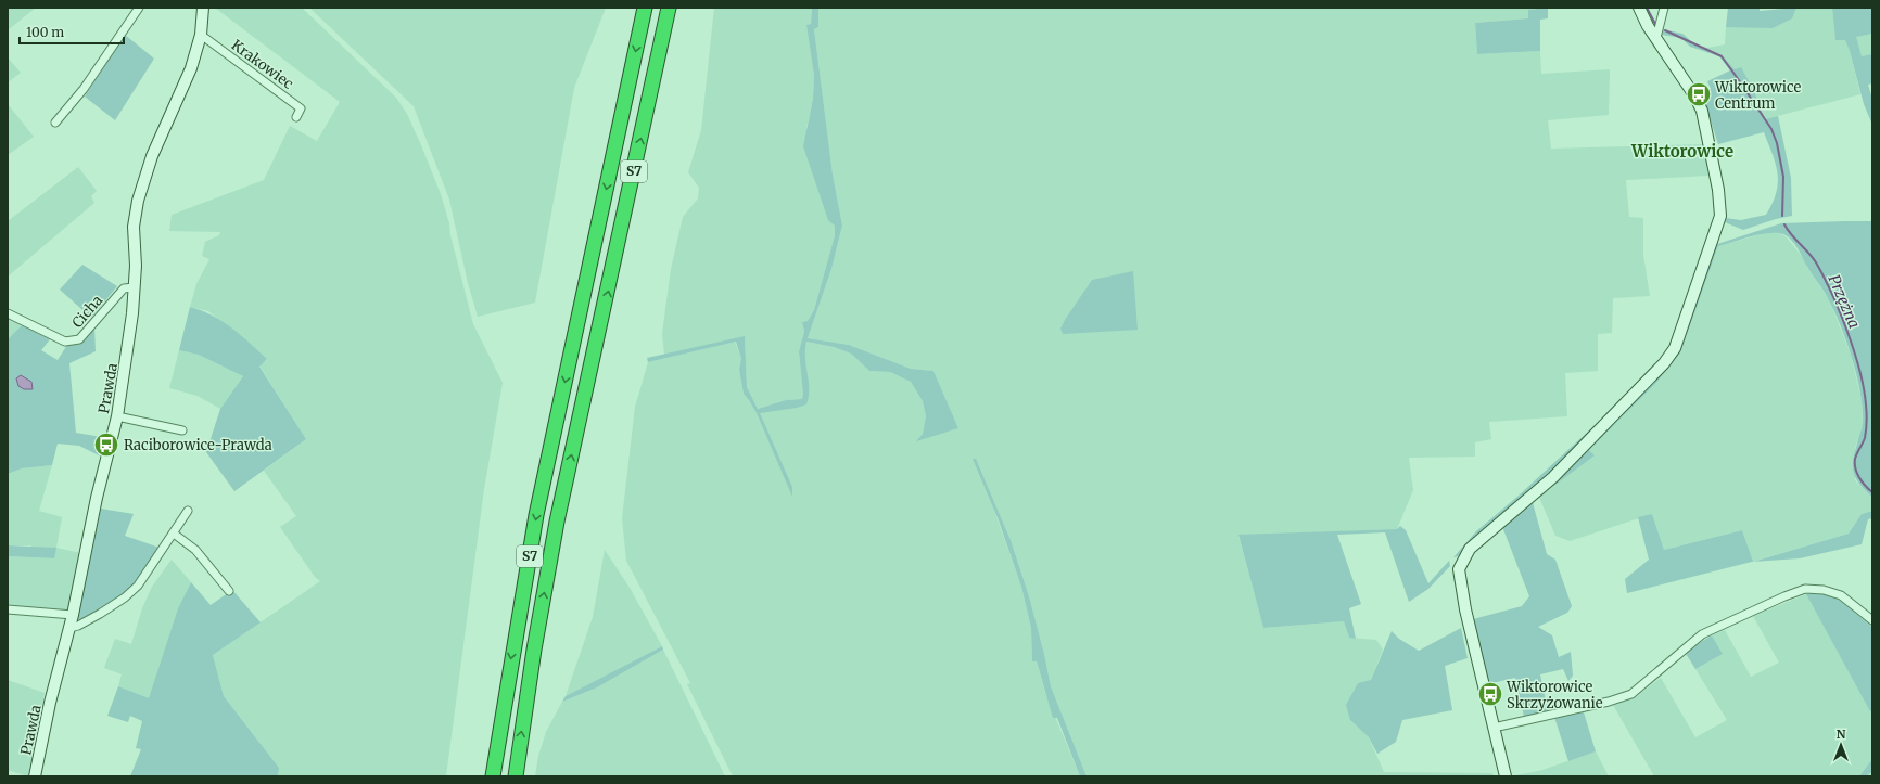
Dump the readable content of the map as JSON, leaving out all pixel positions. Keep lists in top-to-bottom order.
{
  "streets": {
    "highway": ["S7"],
    "street": ["Krakowiec", "Cicha", "Prawda"]
  },
  "crossings": [
    ["Krakowiec", "Prawda"],
    ["Cicha", "Prawda"]
  ],
  "districts": ["Wiktorowice"],
  "water": ["Przężna"],
  "places": {
    "bus stop": ["Wiktorowice Centrum", "Raciborowice-Prawda", "Wiktorowice Skrzyżowanie"]
  },
  "scale_bar": "100 m",
  "north": "top"
}
